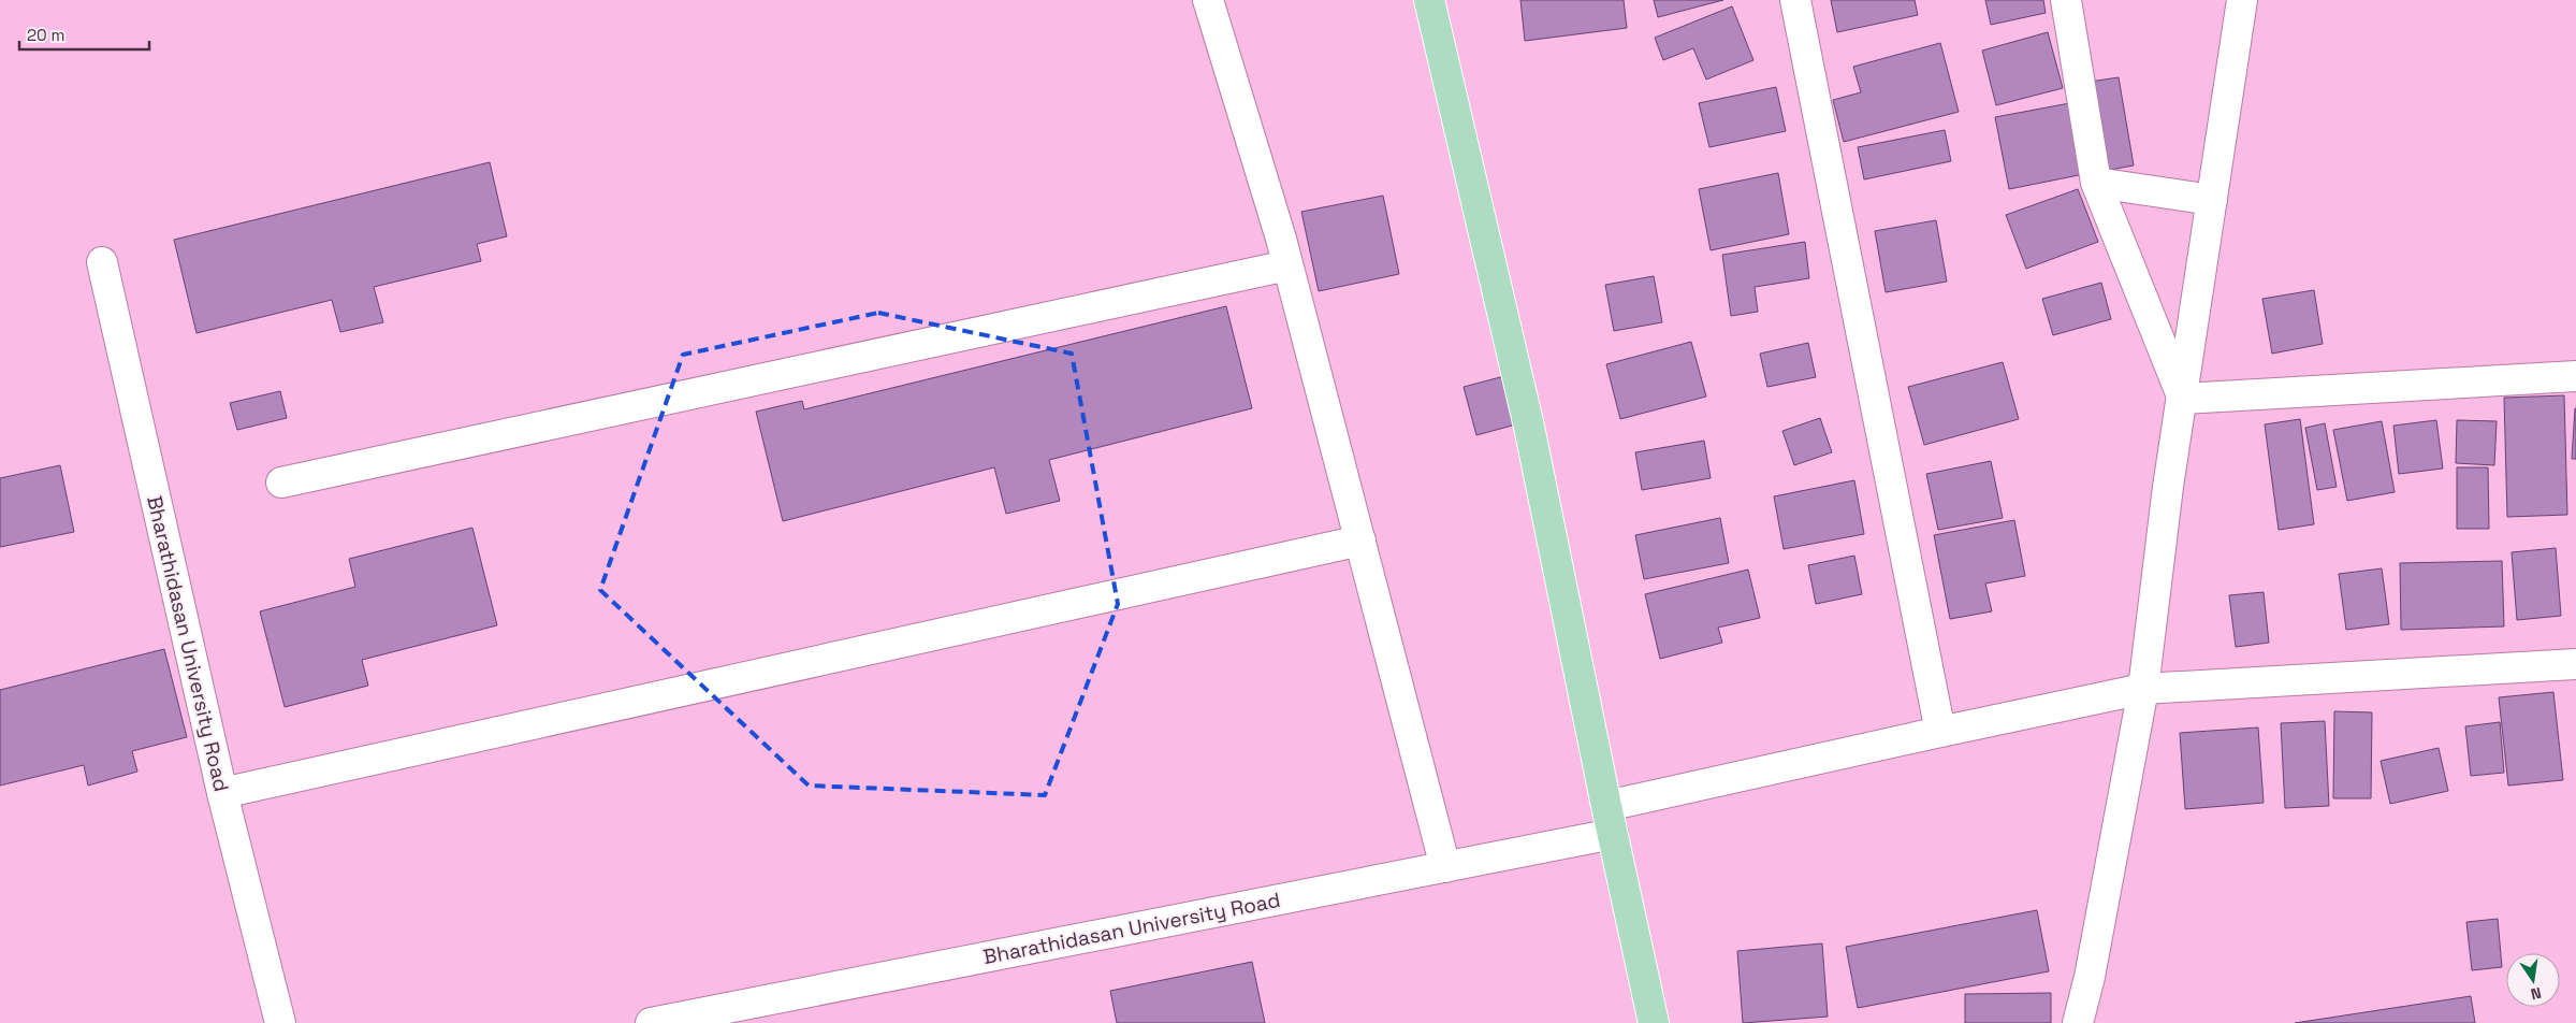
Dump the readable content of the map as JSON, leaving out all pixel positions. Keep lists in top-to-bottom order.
{
  "streets": {
    "street": ["Bharathidasan University Road"]
  },
  "scale_bar": "20 m",
  "north": "bottom"
}
